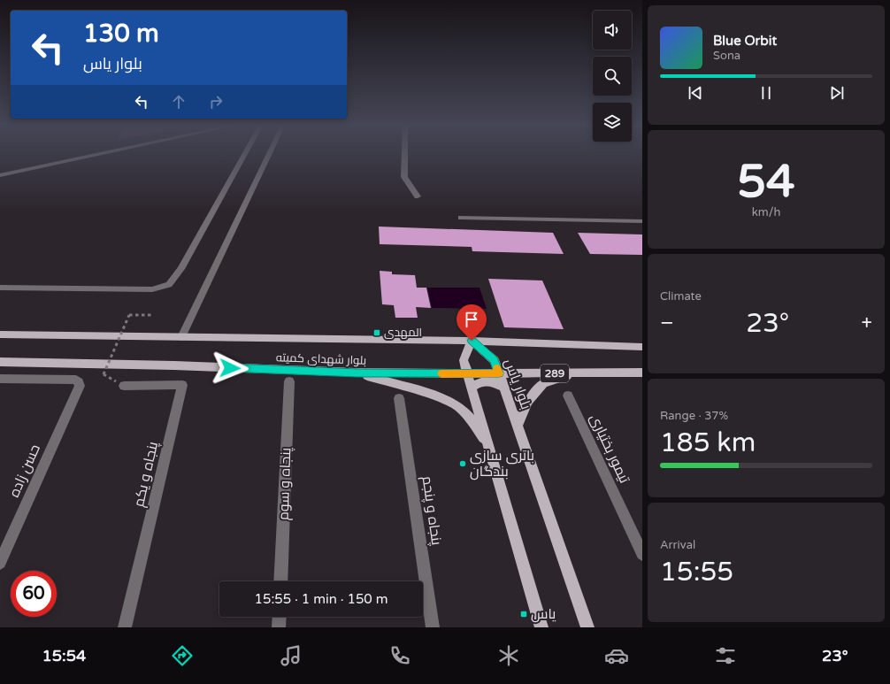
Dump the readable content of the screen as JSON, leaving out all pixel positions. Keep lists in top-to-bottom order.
{
  "streets": {
    "main road": ["بلوار شهدای کمیته", "289", "بلوار یاس"],
    "street": [
      "تیمور بختیاری",
      "حسن زاده",
      "پنجاه و یکم",
      "پنجاه و سوم",
      "پنجاه و پنجم"
    ]
  },
  "crossings": [
    ["بلوار شهدای کمیته", "بلوار یاس"]
  ],
  "places": {
    "transit": ["المهدی", "یاس"],
    "other": ["باتری سازی بندگان"]
  },
  "page": {
    "turn": ["130 m", "بلوار یاس"],
    "song": ["Blue Orbit", "Sona"],
    "tile": [
      ["54", "km/h"],
      "Climate",
      ["Range · 37%", "185 km"],
      ["Arrival", "15:55"]
    ],
    "heat": ["−", "23°", "+"],
    "limit": "60",
    "trip": "15:55 · 1 min · 150 m",
    "tabs": ["15:54", "23°"]
  }
}
